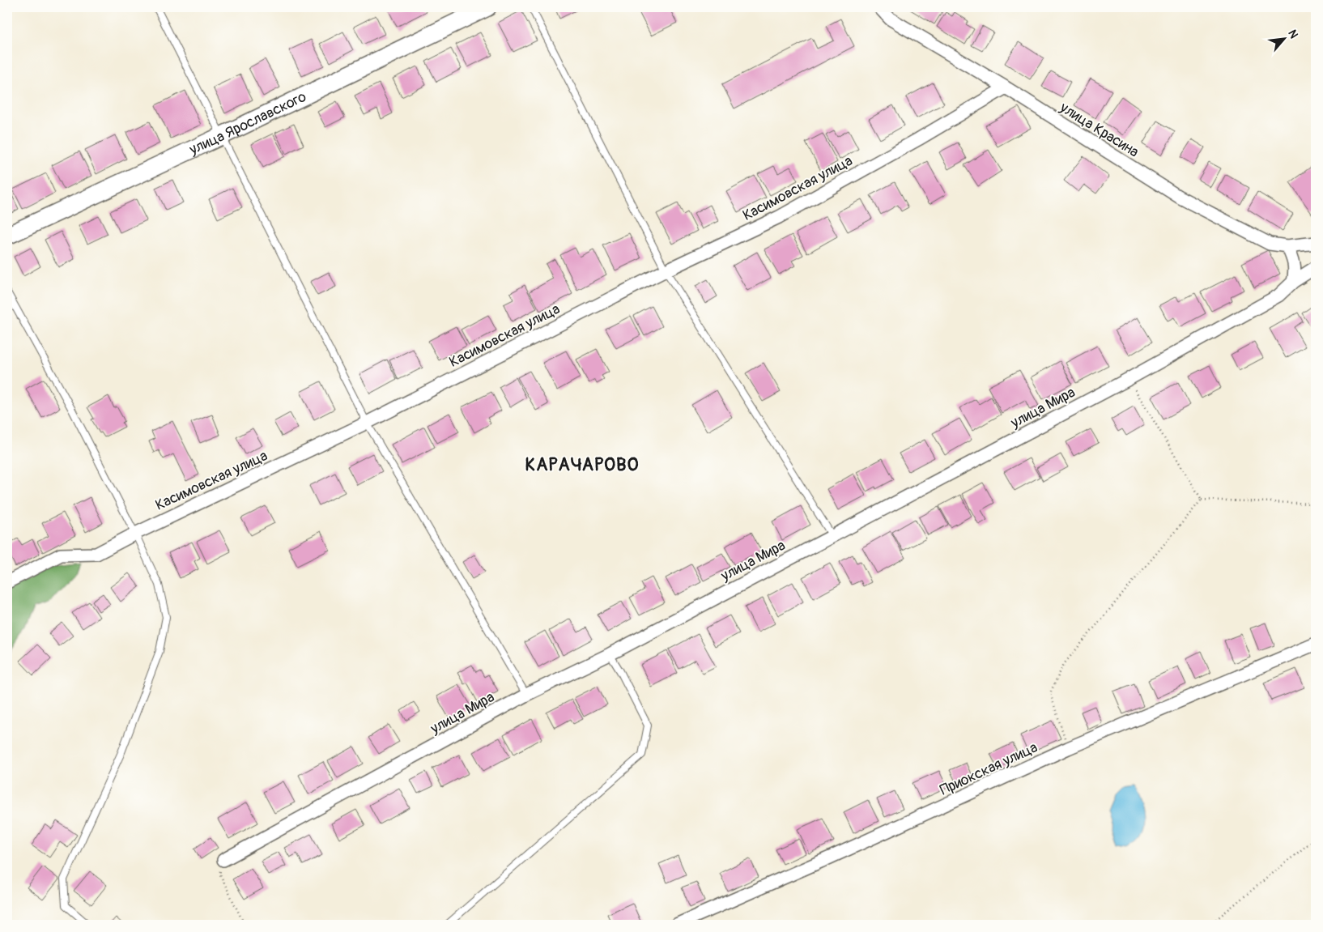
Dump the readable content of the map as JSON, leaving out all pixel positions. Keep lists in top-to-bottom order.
{
  "streets": {
    "street": [
      "улица Ярославского",
      "улица Красина",
      "Касимовская улица",
      "улица Мира",
      "Приокская улица"
    ]
  },
  "crossings": [
    ["улица Красина", "Касимовская улица"]
  ],
  "districts": ["КАРАЧАРОВО"],
  "north": "top right"
}
